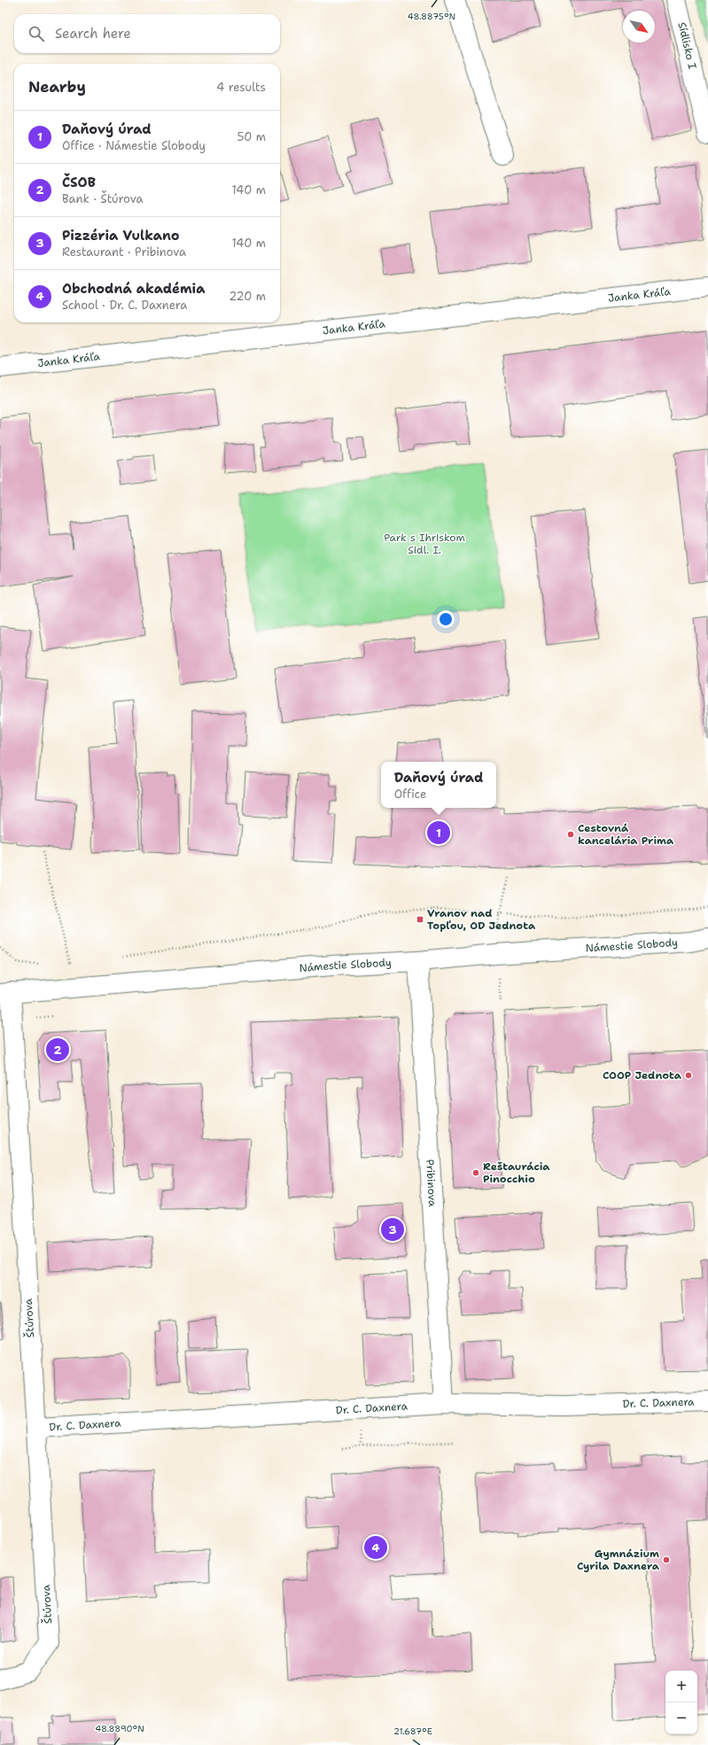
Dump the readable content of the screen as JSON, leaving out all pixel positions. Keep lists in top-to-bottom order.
{
  "streets": {
    "street": [
      "Sídlisko I",
      "Janka Kráľa",
      "Námestie Slobody",
      "Pribinova",
      "Štúrova",
      "Dr. C. Daxnera"
    ]
  },
  "crossings": [
    ["Námestie Slobody", "Pribinova"],
    ["Námestie Slobody", "Štúrova"],
    ["Pribinova", "Dr. C. Daxnera"],
    ["Štúrova", "Dr. C. Daxnera"]
  ],
  "parks": ["Park s Ihriskom Sidl. I."],
  "places": {
    "other": [
      "Cestovná kancelária Prima",
      "COOP Jednota",
      "Reštaurácia Pinocchio",
      "Gymnázium Cyrila Daxnera"
    ],
    "transit": ["Vranov nad Topľou, OD Jednota"]
  },
  "north": "bottom right",
  "page": {
    "search": "Search here",
    "heading": ["Nearby", "4 results"],
    "list": [
      {
        "mark": "1",
        "name": "Daňový úrad",
        "note": "Office · Námestie Slobody",
        "value": "50 m"
      },
      {
        "mark": "2",
        "name": "ČSOB",
        "note": "Bank · Štúrova",
        "value": "140 m"
      },
      {
        "mark": "3",
        "name": "Pizzéria Vulkano",
        "note": "Restaurant · Pribinova",
        "value": "140 m"
      },
      {
        "mark": "4",
        "name": "Obchodná akadémia",
        "note": "School · Dr. C. Daxnera",
        "value": "220 m"
      }
    ],
    "popup": ["Daňový úrad", "Office"],
    "pins": [
      "1",
      "2",
      "3",
      "4"
    ],
    "map_buttons": ["+", "−"]
  },
  "coordinates": ["48.8875°N", "48.8890°N", "21.687°E"]
}
